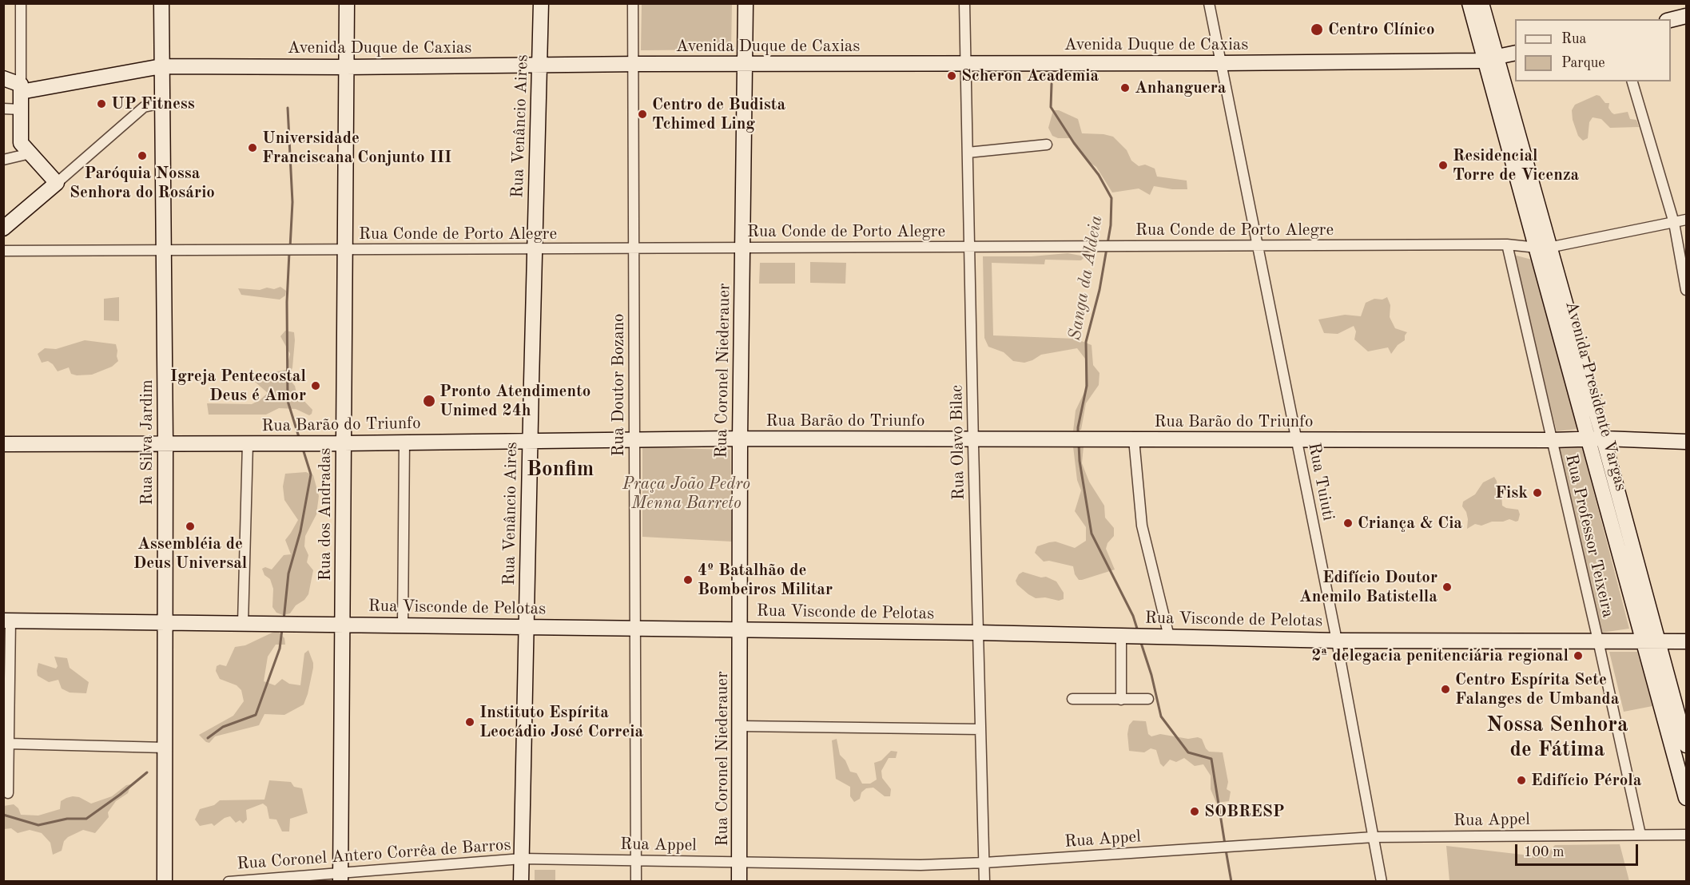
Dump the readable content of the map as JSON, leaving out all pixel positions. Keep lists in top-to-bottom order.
{
  "streets": {
    "street": [
      "Avenida Duque de Caxias",
      "Rua Venâncio Aires",
      "Rua Conde de Porto Alegre",
      "Rua Coronel Niederauer",
      "Rua Doutor Bozano",
      "Avenida Presidente Vargas",
      "Rua Barão do Triunfo",
      "Rua Silva Jardim",
      "Rua Olavo Bilac",
      "Rua Tuiuti",
      "Rua dos Andradas",
      "Rua Professor Teixeira",
      "Rua Visconde de Pelotas",
      "Rua Appel",
      "Rua Coronel Antero Corrêa de Barros"
    ]
  },
  "crossings": [
    ["Avenida Duque de Caxias", "Rua Venâncio Aires"],
    ["Avenida Duque de Caxias", "Rua Coronel Niederauer"],
    ["Avenida Duque de Caxias", "Rua Doutor Bozano"],
    ["Avenida Duque de Caxias", "Avenida Presidente Vargas"],
    ["Avenida Duque de Caxias", "Rua Silva Jardim"],
    ["Avenida Duque de Caxias", "Rua Olavo Bilac"],
    ["Avenida Duque de Caxias", "Rua Tuiuti"],
    ["Avenida Duque de Caxias", "Rua dos Andradas"],
    ["Rua Venâncio Aires", "Rua Conde de Porto Alegre"],
    ["Rua Venâncio Aires", "Rua Barão do Triunfo"],
    ["Rua Venâncio Aires", "Rua Visconde de Pelotas"],
    ["Rua Venâncio Aires", "Rua Appel"],
    ["Rua Venâncio Aires", "Rua Coronel Antero Corrêa de Barros"],
    ["Rua Conde de Porto Alegre", "Rua Coronel Niederauer"],
    ["Rua Conde de Porto Alegre", "Rua Doutor Bozano"],
    ["Rua Conde de Porto Alegre", "Avenida Presidente Vargas"],
    ["Rua Conde de Porto Alegre", "Rua Silva Jardim"],
    ["Rua Conde de Porto Alegre", "Rua Olavo Bilac"],
    ["Rua Conde de Porto Alegre", "Rua Tuiuti"],
    ["Rua Conde de Porto Alegre", "Rua dos Andradas"],
    ["Rua Conde de Porto Alegre", "Rua Professor Teixeira"],
    ["Rua Coronel Niederauer", "Rua Barão do Triunfo"],
    ["Rua Coronel Niederauer", "Rua Visconde de Pelotas"],
    ["Rua Coronel Niederauer", "Rua Appel"],
    ["Rua Doutor Bozano", "Rua Barão do Triunfo"],
    ["Rua Doutor Bozano", "Rua Visconde de Pelotas"],
    ["Rua Doutor Bozano", "Rua Appel"],
    ["Avenida Presidente Vargas", "Rua Barão do Triunfo"],
    ["Avenida Presidente Vargas", "Rua Visconde de Pelotas"],
    ["Rua Barão do Triunfo", "Rua Silva Jardim"],
    ["Rua Barão do Triunfo", "Rua Olavo Bilac"],
    ["Rua Barão do Triunfo", "Rua Tuiuti"],
    ["Rua Barão do Triunfo", "Rua dos Andradas"],
    ["Rua Barão do Triunfo", "Rua Professor Teixeira"],
    ["Rua Silva Jardim", "Rua Visconde de Pelotas"],
    ["Rua Olavo Bilac", "Rua Visconde de Pelotas"],
    ["Rua Olavo Bilac", "Rua Appel"],
    ["Rua Tuiuti", "Rua Visconde de Pelotas"],
    ["Rua Tuiuti", "Rua Appel"],
    ["Rua dos Andradas", "Rua Visconde de Pelotas"],
    ["Rua dos Andradas", "Rua Coronel Antero Corrêa de Barros"],
    ["Rua Professor Teixeira", "Rua Visconde de Pelotas"],
    ["Rua Professor Teixeira", "Rua Appel"],
    ["Rua Appel", "Rua Coronel Antero Corrêa de Barros"]
  ],
  "districts": ["Bonfim", "Nossa Senhora de Fátima"],
  "water": ["Sanga da Aldeia"],
  "parks": ["Praça João Pedro Menna Barreto"],
  "places": [
    "Centro Clínico",
    "Scheron Academia",
    "Anhanguera",
    "UP Fitness",
    "Centro de Budista Tchimed Ling",
    "Universidade Franciscana Conjunto III",
    "Paróquia Nossa Senhora do Rosário",
    "Residencial Torre de Vicenza",
    "Igreja Pentecostal Deus é Amor",
    "Pronto Atendimento Unimed 24h",
    "Fisk",
    "Criança & Cia",
    "Assembléia de Deus Universal",
    "4º Batalhão de Bombeiros Militar",
    "Edifício Doutor Anemilo Batistella",
    "2ª delegacia penitenciária regional",
    "Centro Espírita Sete Falanges de Umbanda",
    "Instituto Espírita Leocádio José Correia",
    "Edifício Pérola",
    "SOBRESP"
  ],
  "legend": ["Rua", "Parque"],
  "scale_bar": "100 m"
}
